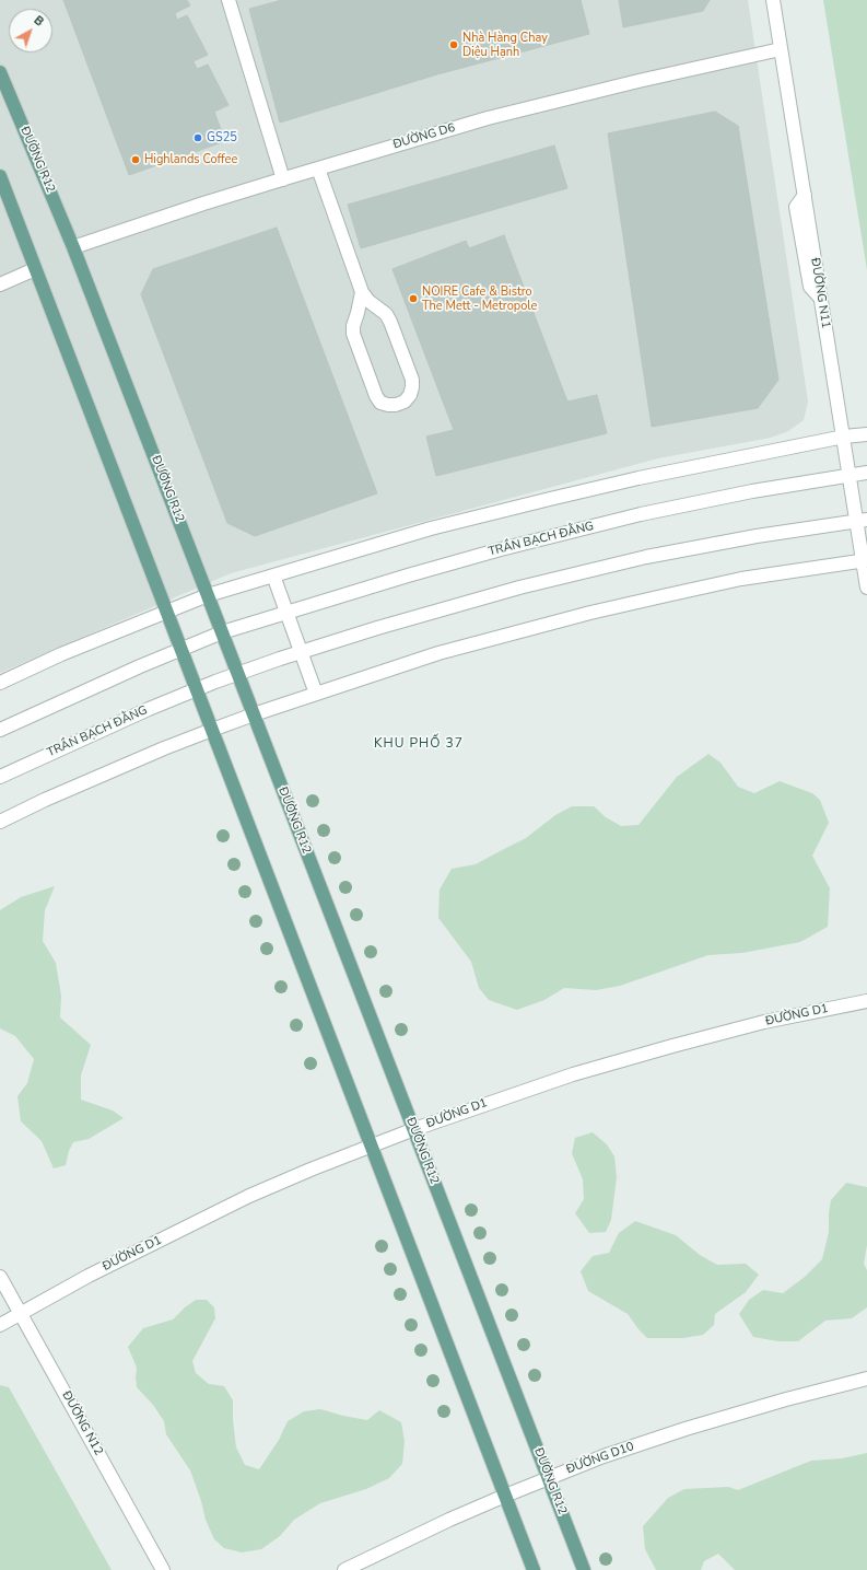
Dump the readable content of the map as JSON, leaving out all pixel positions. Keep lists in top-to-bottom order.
{
  "streets": {
    "main road": ["ĐƯỜNG R12"],
    "street": [
      "ĐƯỜNG D6",
      "ĐƯỜNG N11",
      "TRẦN BẠCH ĐẰNG",
      "ĐƯỜNG D1",
      "ĐƯỜNG N12",
      "ĐƯỜNG D10"
    ]
  },
  "crossings": [
    ["ĐƯỜNG D6", "ĐƯỜNG R12"],
    ["ĐƯỜNG D6", "ĐƯỜNG N11"],
    ["ĐƯỜNG R12", "TRẦN BẠCH ĐẰNG"],
    ["ĐƯỜNG R12", "ĐƯỜNG D1"],
    ["ĐƯỜNG R12", "ĐƯỜNG D10"],
    ["ĐƯỜNG N11", "TRẦN BẠCH ĐẰNG"],
    ["ĐƯỜNG D1", "ĐƯỜNG N12"]
  ],
  "districts": ["KHU PHỐ 37"],
  "places": [
    "Nhà Hàng Chay Diệu Hạnh",
    "GS25",
    "Highlands Coffee",
    "NOIRE Cafe & Bistro The Mett - Metropole"
  ],
  "north": "top right"
}
